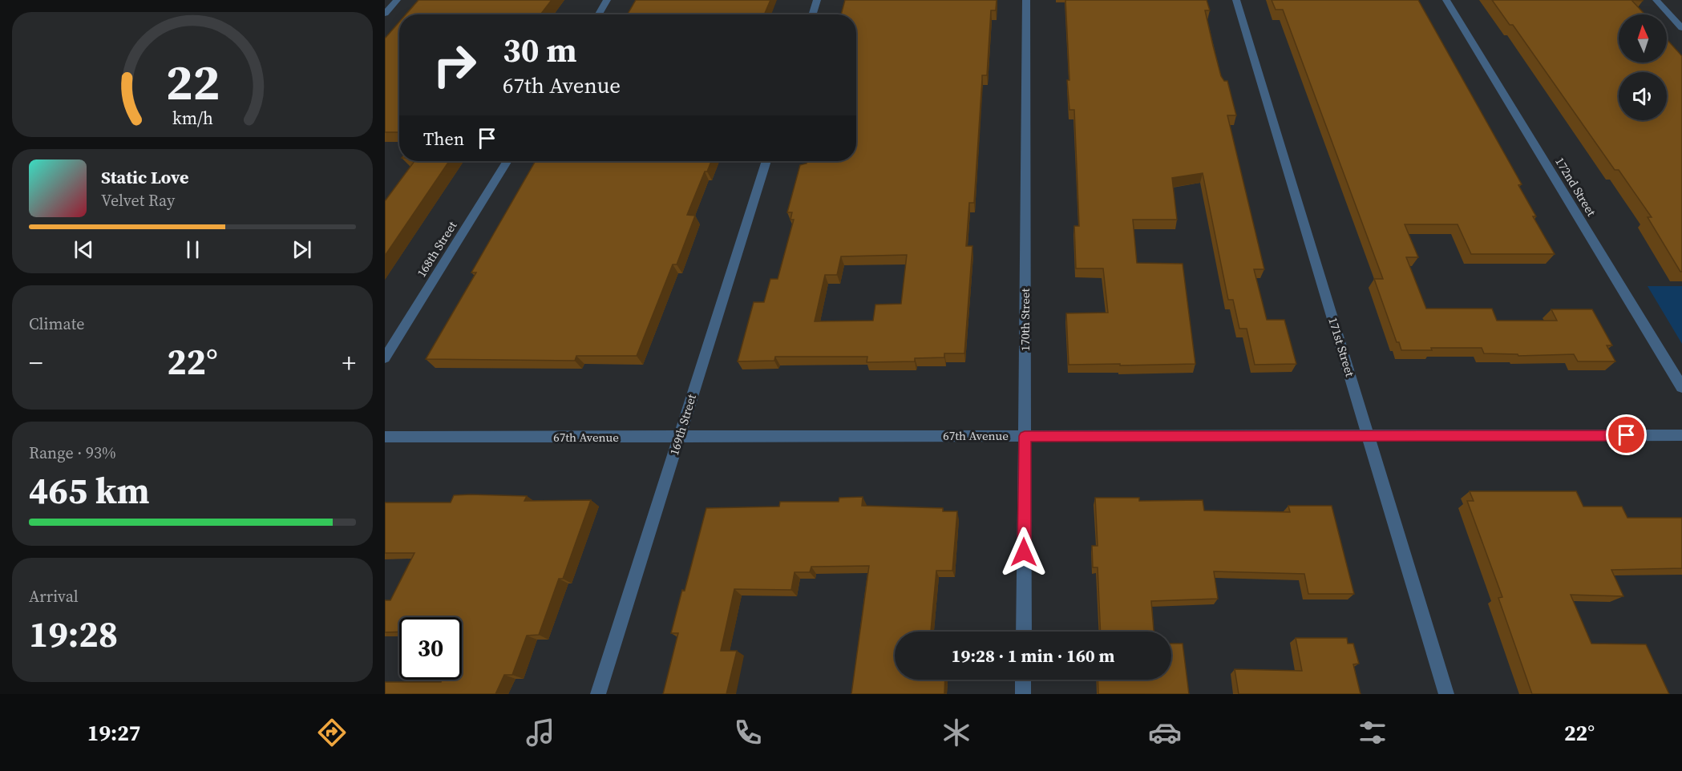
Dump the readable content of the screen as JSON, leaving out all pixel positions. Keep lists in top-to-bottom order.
{
  "streets": {
    "street": [
      "172nd Street",
      "168th Street",
      "170th Street",
      "171st Street",
      "169th Street",
      "67th Avenue"
    ]
  },
  "crossings": [
    ["170th Street", "67th Avenue"],
    ["171st Street", "67th Avenue"],
    ["169th Street", "67th Avenue"]
  ],
  "north": "top",
  "page": {
    "turn": ["30 m", "67th Avenue"],
    "then": "Then",
    "song": ["Static Love", "Velvet Ray"],
    "tile": [
      "Climate",
      ["Range · 93%", "465 km"],
      ["Arrival", "19:28"]
    ],
    "heat": ["−", "22°", "+"],
    "limit": "30",
    "trip": "19:28 · 1 min · 160 m",
    "tabs": ["19:27", "22°"],
    "gauge": ["22", "km/h"]
  }
}
